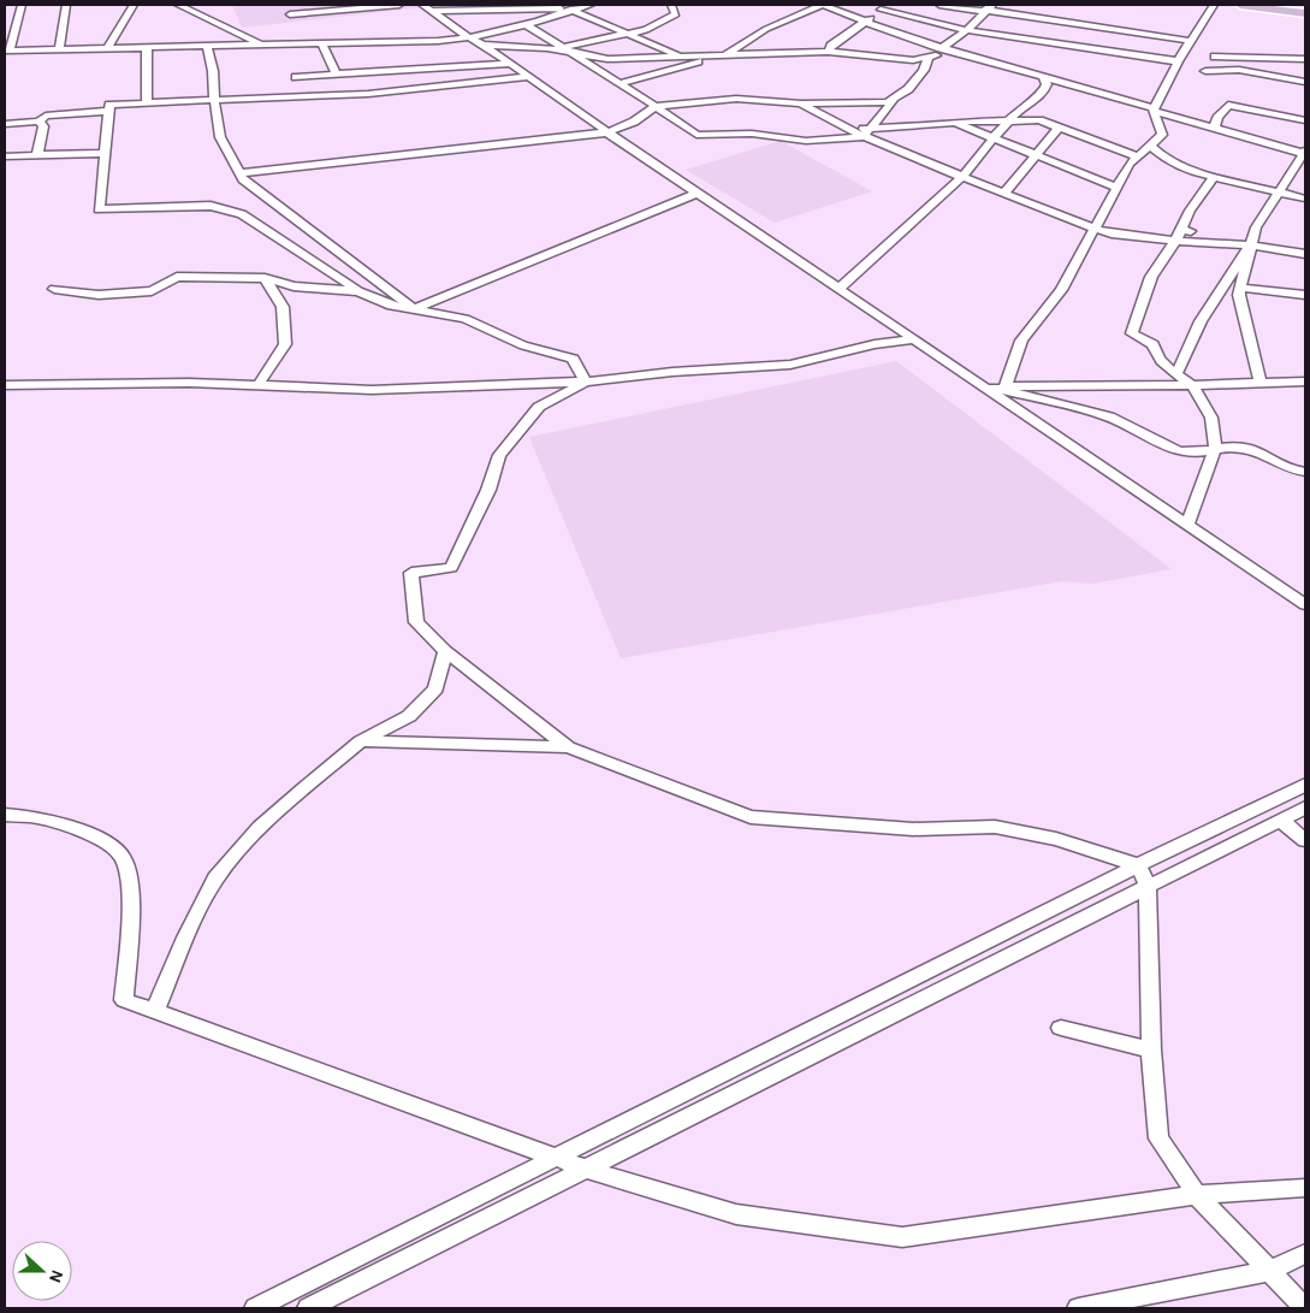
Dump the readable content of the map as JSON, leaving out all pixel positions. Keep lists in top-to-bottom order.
{
  "north": "right"
}
